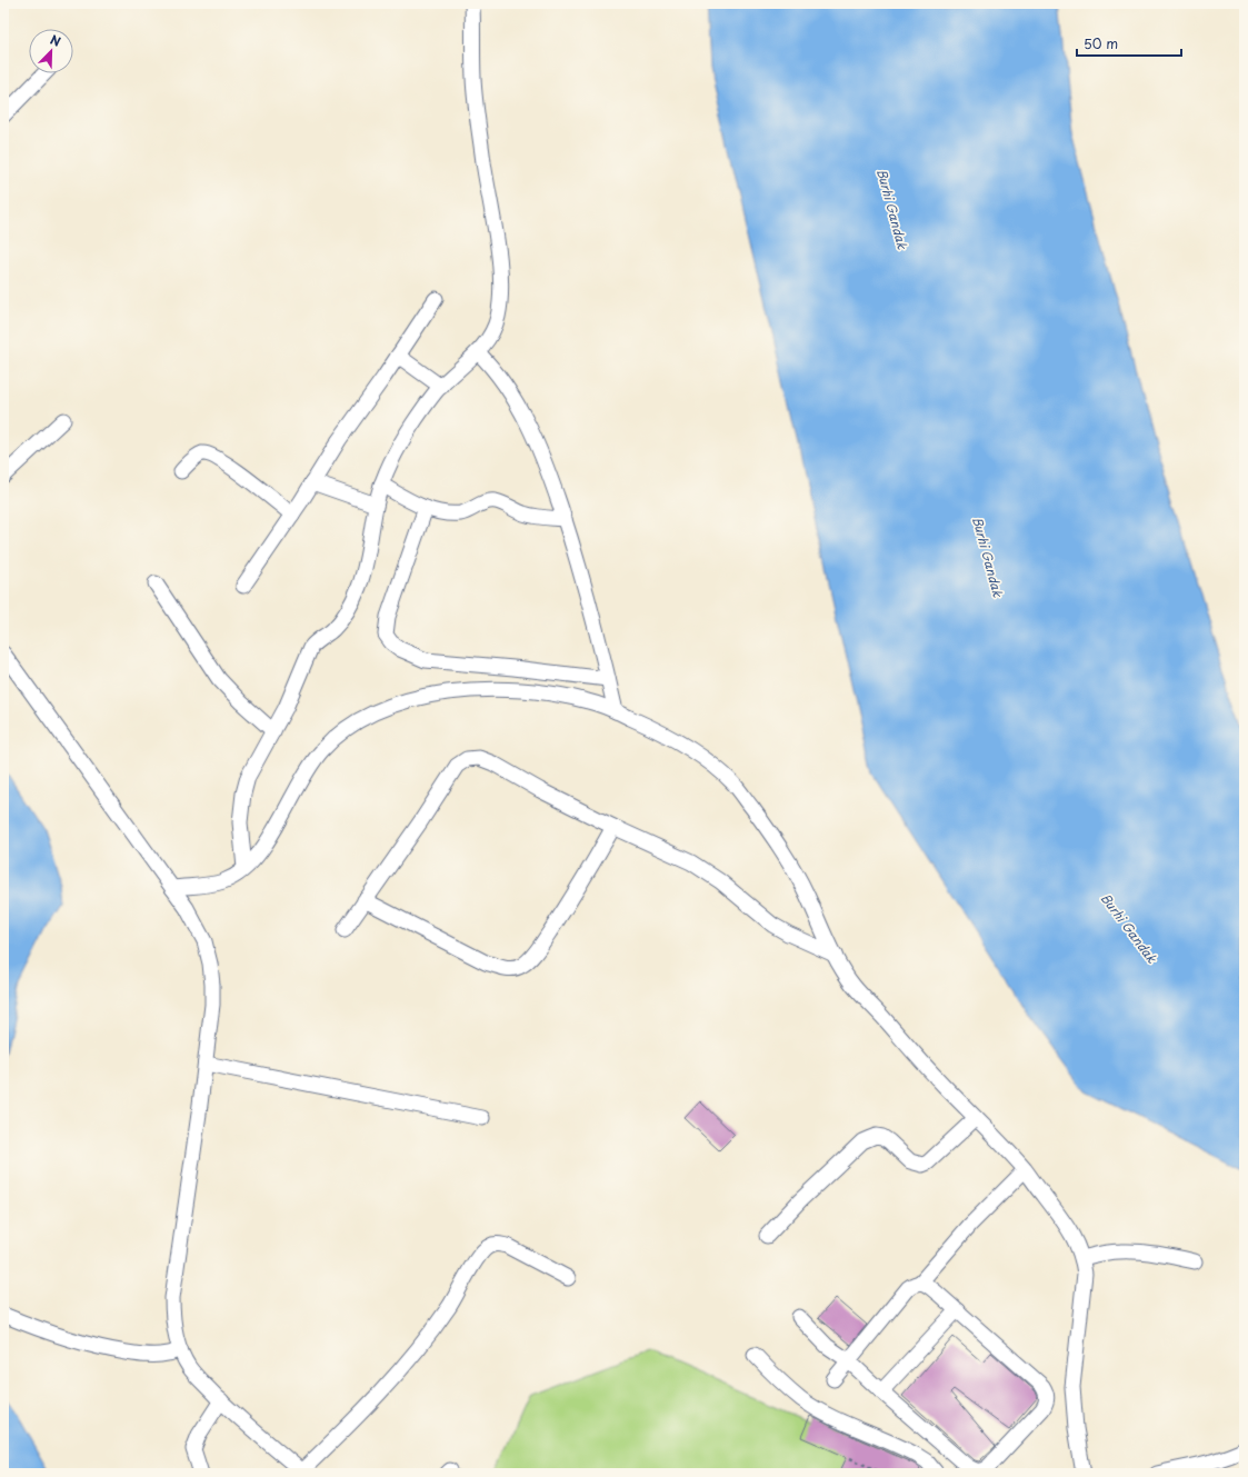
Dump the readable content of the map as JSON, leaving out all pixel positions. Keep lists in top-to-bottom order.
{
  "water": ["Burhi Gandak"],
  "scale_bar": "50 m",
  "north": "top right"
}
